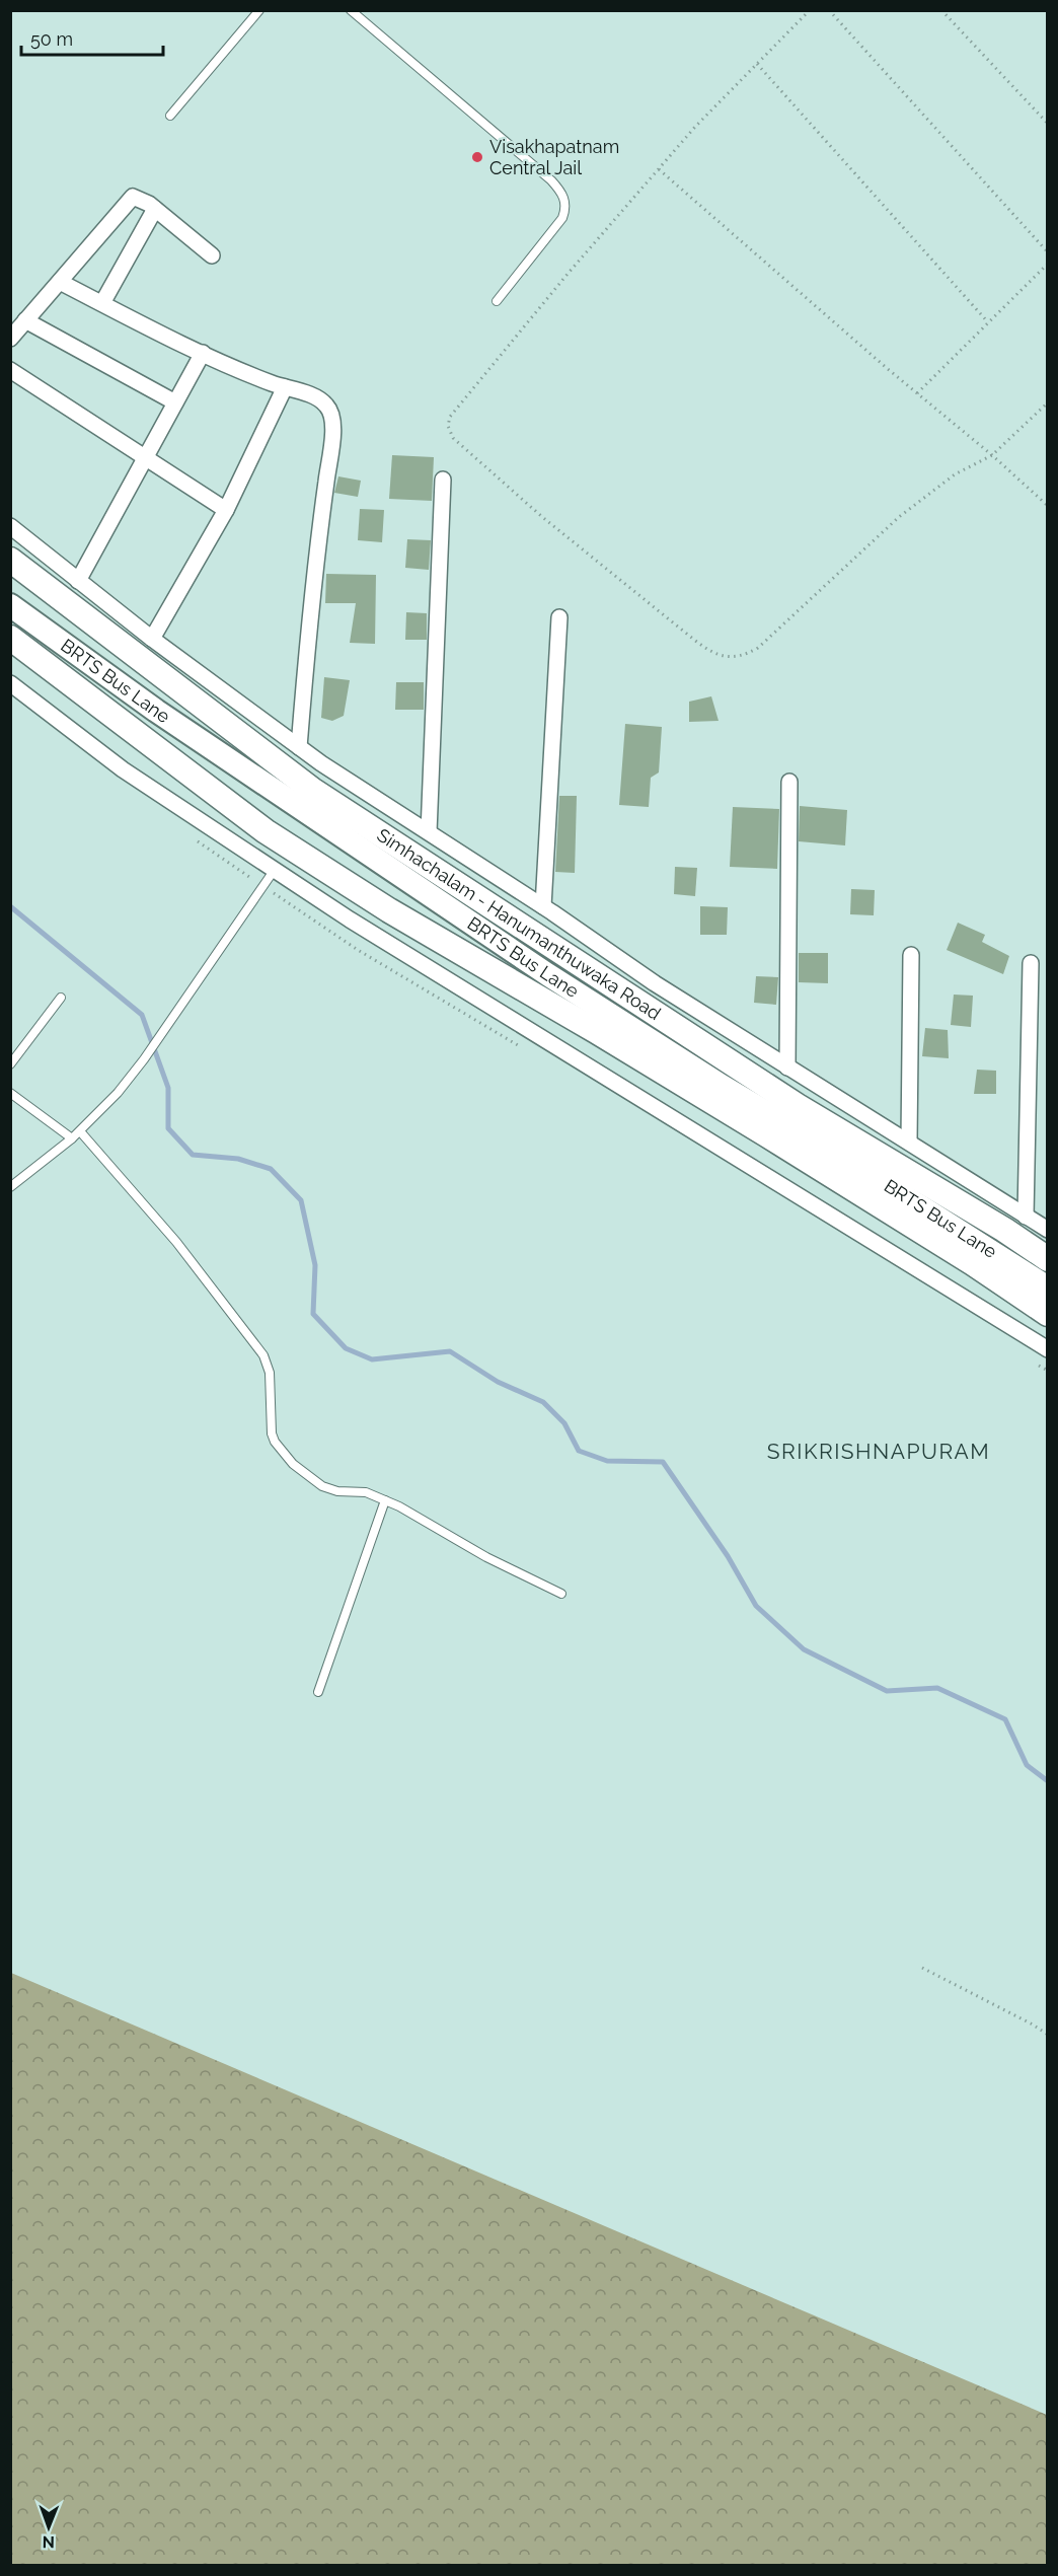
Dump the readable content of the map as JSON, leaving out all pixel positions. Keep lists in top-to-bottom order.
{
  "streets": {
    "main road": ["Simhachalam - Hanumanthuwaka Road"],
    "street": ["BRTS Bus Lane"]
  },
  "districts": ["SRIKRISHNAPURAM"],
  "places": ["Visakhapatnam Central Jail"],
  "scale_bar": "50 m",
  "north": "bottom"
}
